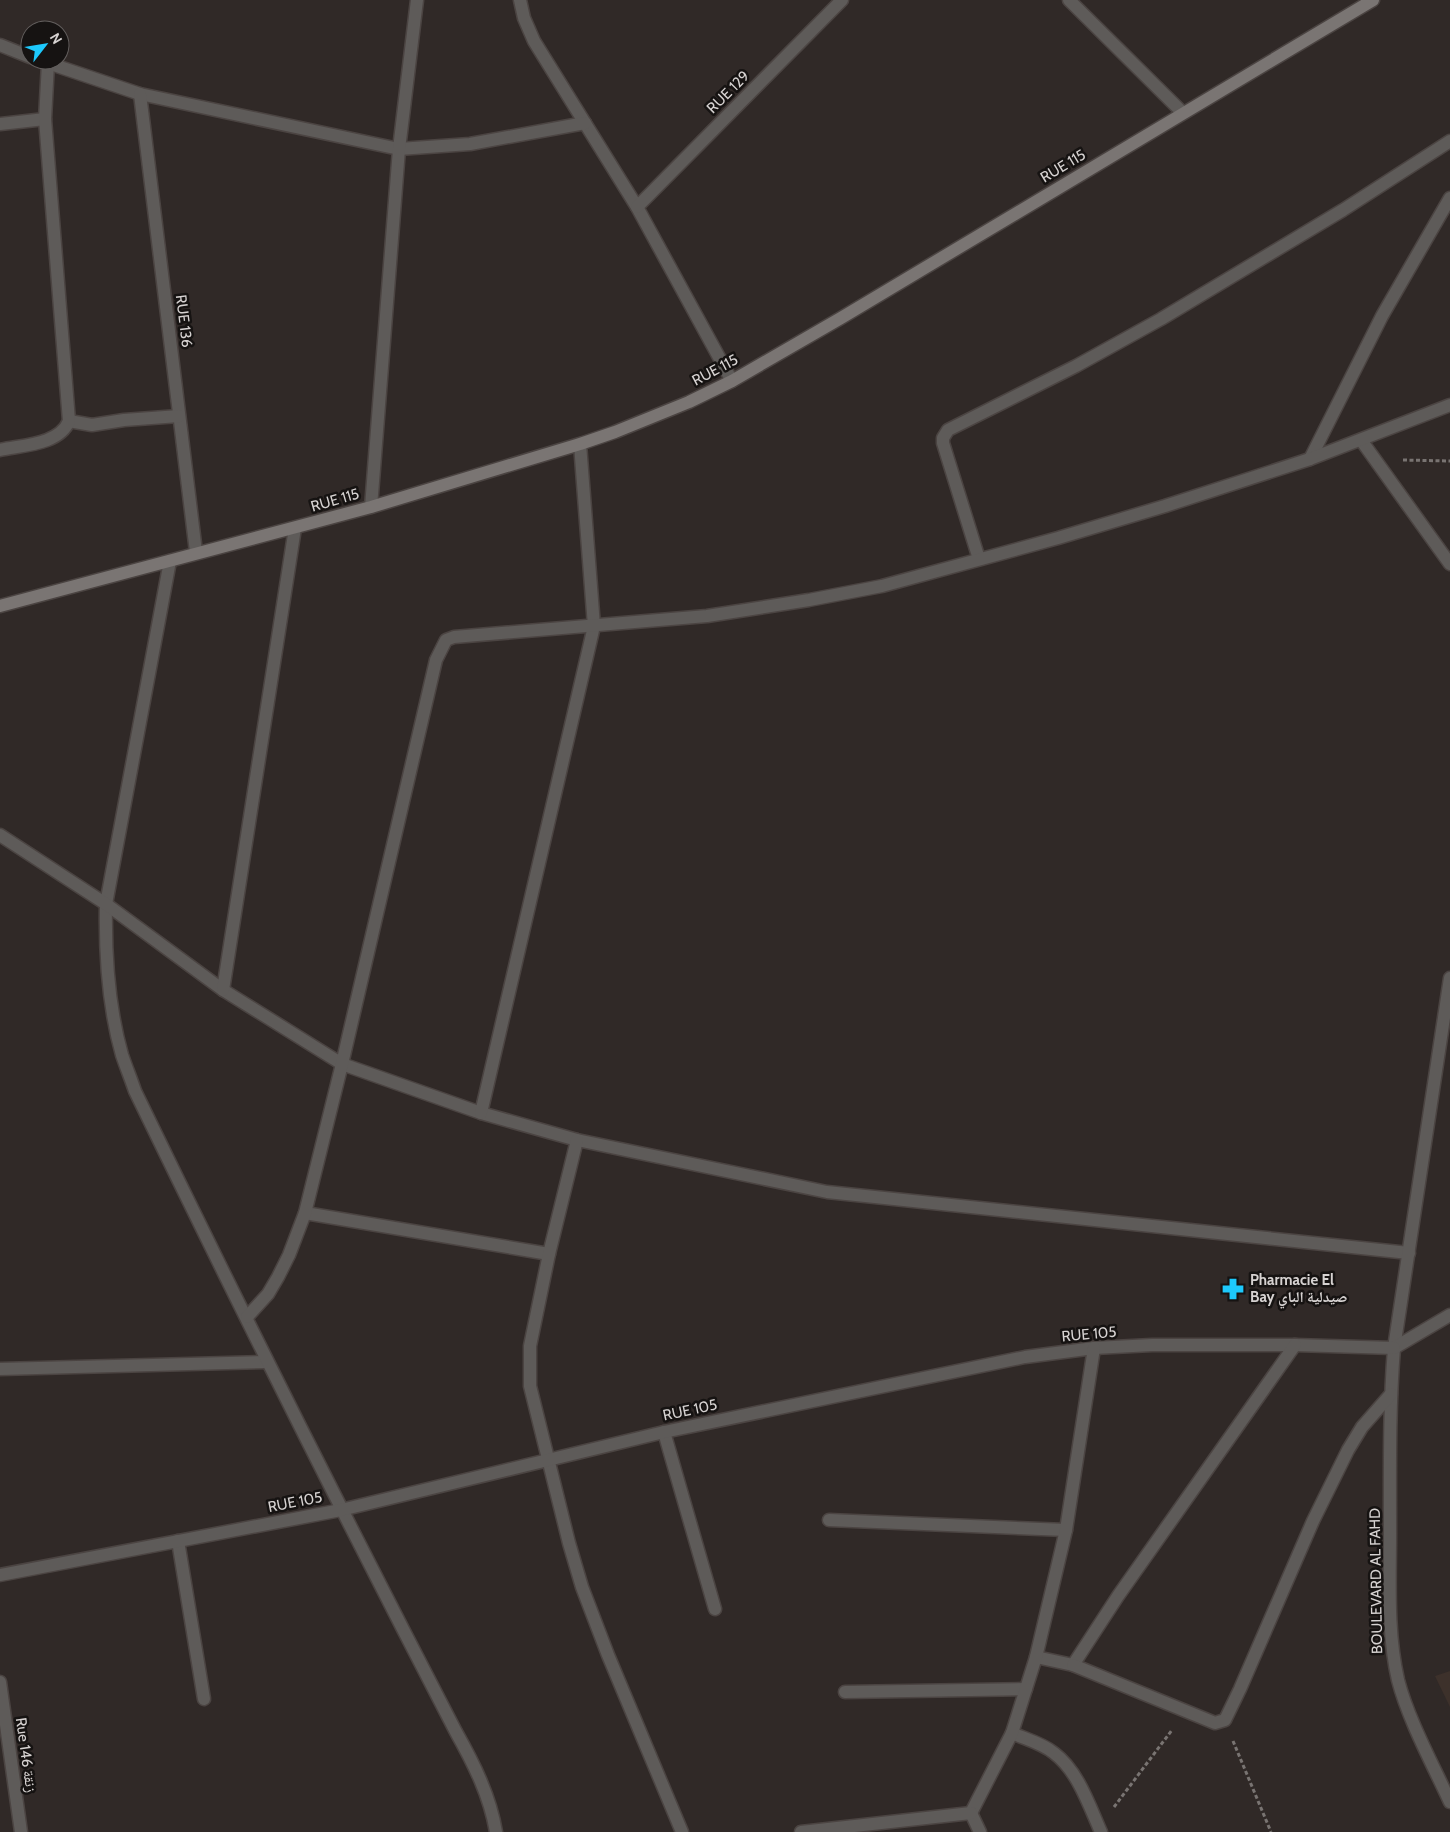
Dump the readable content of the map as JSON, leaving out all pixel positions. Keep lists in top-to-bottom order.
{
  "streets": {
    "street": [
      "RUE 129",
      "RUE 115",
      "RUE 136",
      "RUE 105",
      "BOULEVARD AL FAHD",
      "Rue 146 زنقة"
    ]
  },
  "crossings": [
    ["RUE 115", "RUE 136"],
    ["RUE 105", "BOULEVARD AL FAHD"]
  ],
  "places": {
    "pharmacy": ["Pharmacie El Bay صيدلية الباي"]
  },
  "north": "top right"
}
